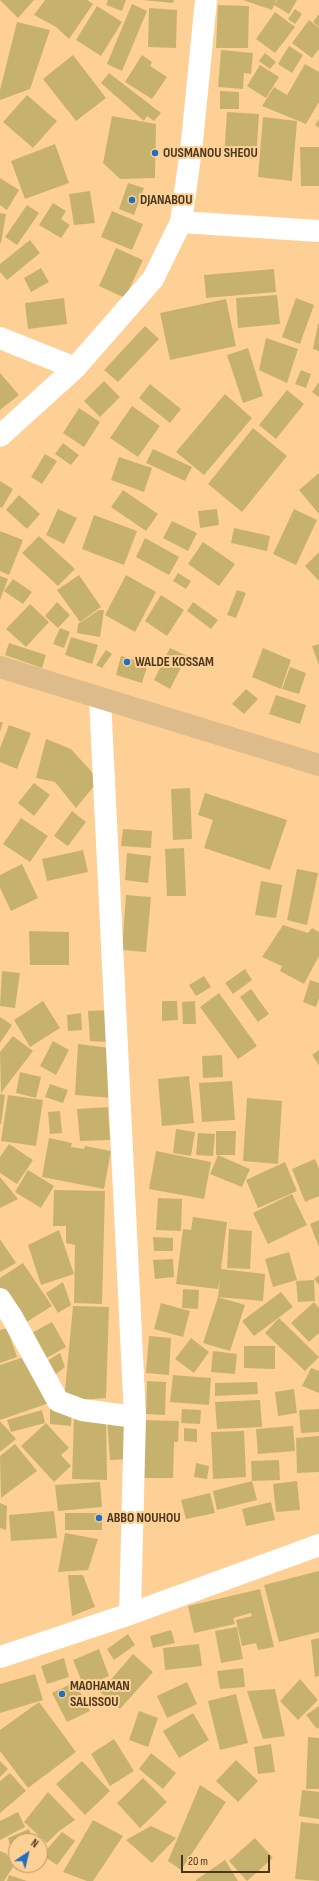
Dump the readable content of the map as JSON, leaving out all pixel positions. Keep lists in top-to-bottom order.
{
  "places": [
    "OUSMANOU SHEOU",
    "DJANABOU",
    "WALDE KOSSAM",
    "ABBO NOUHOU",
    "MAOHAMAN SALISSOU"
  ],
  "scale_bar": "20 m",
  "north": "top right"
}
